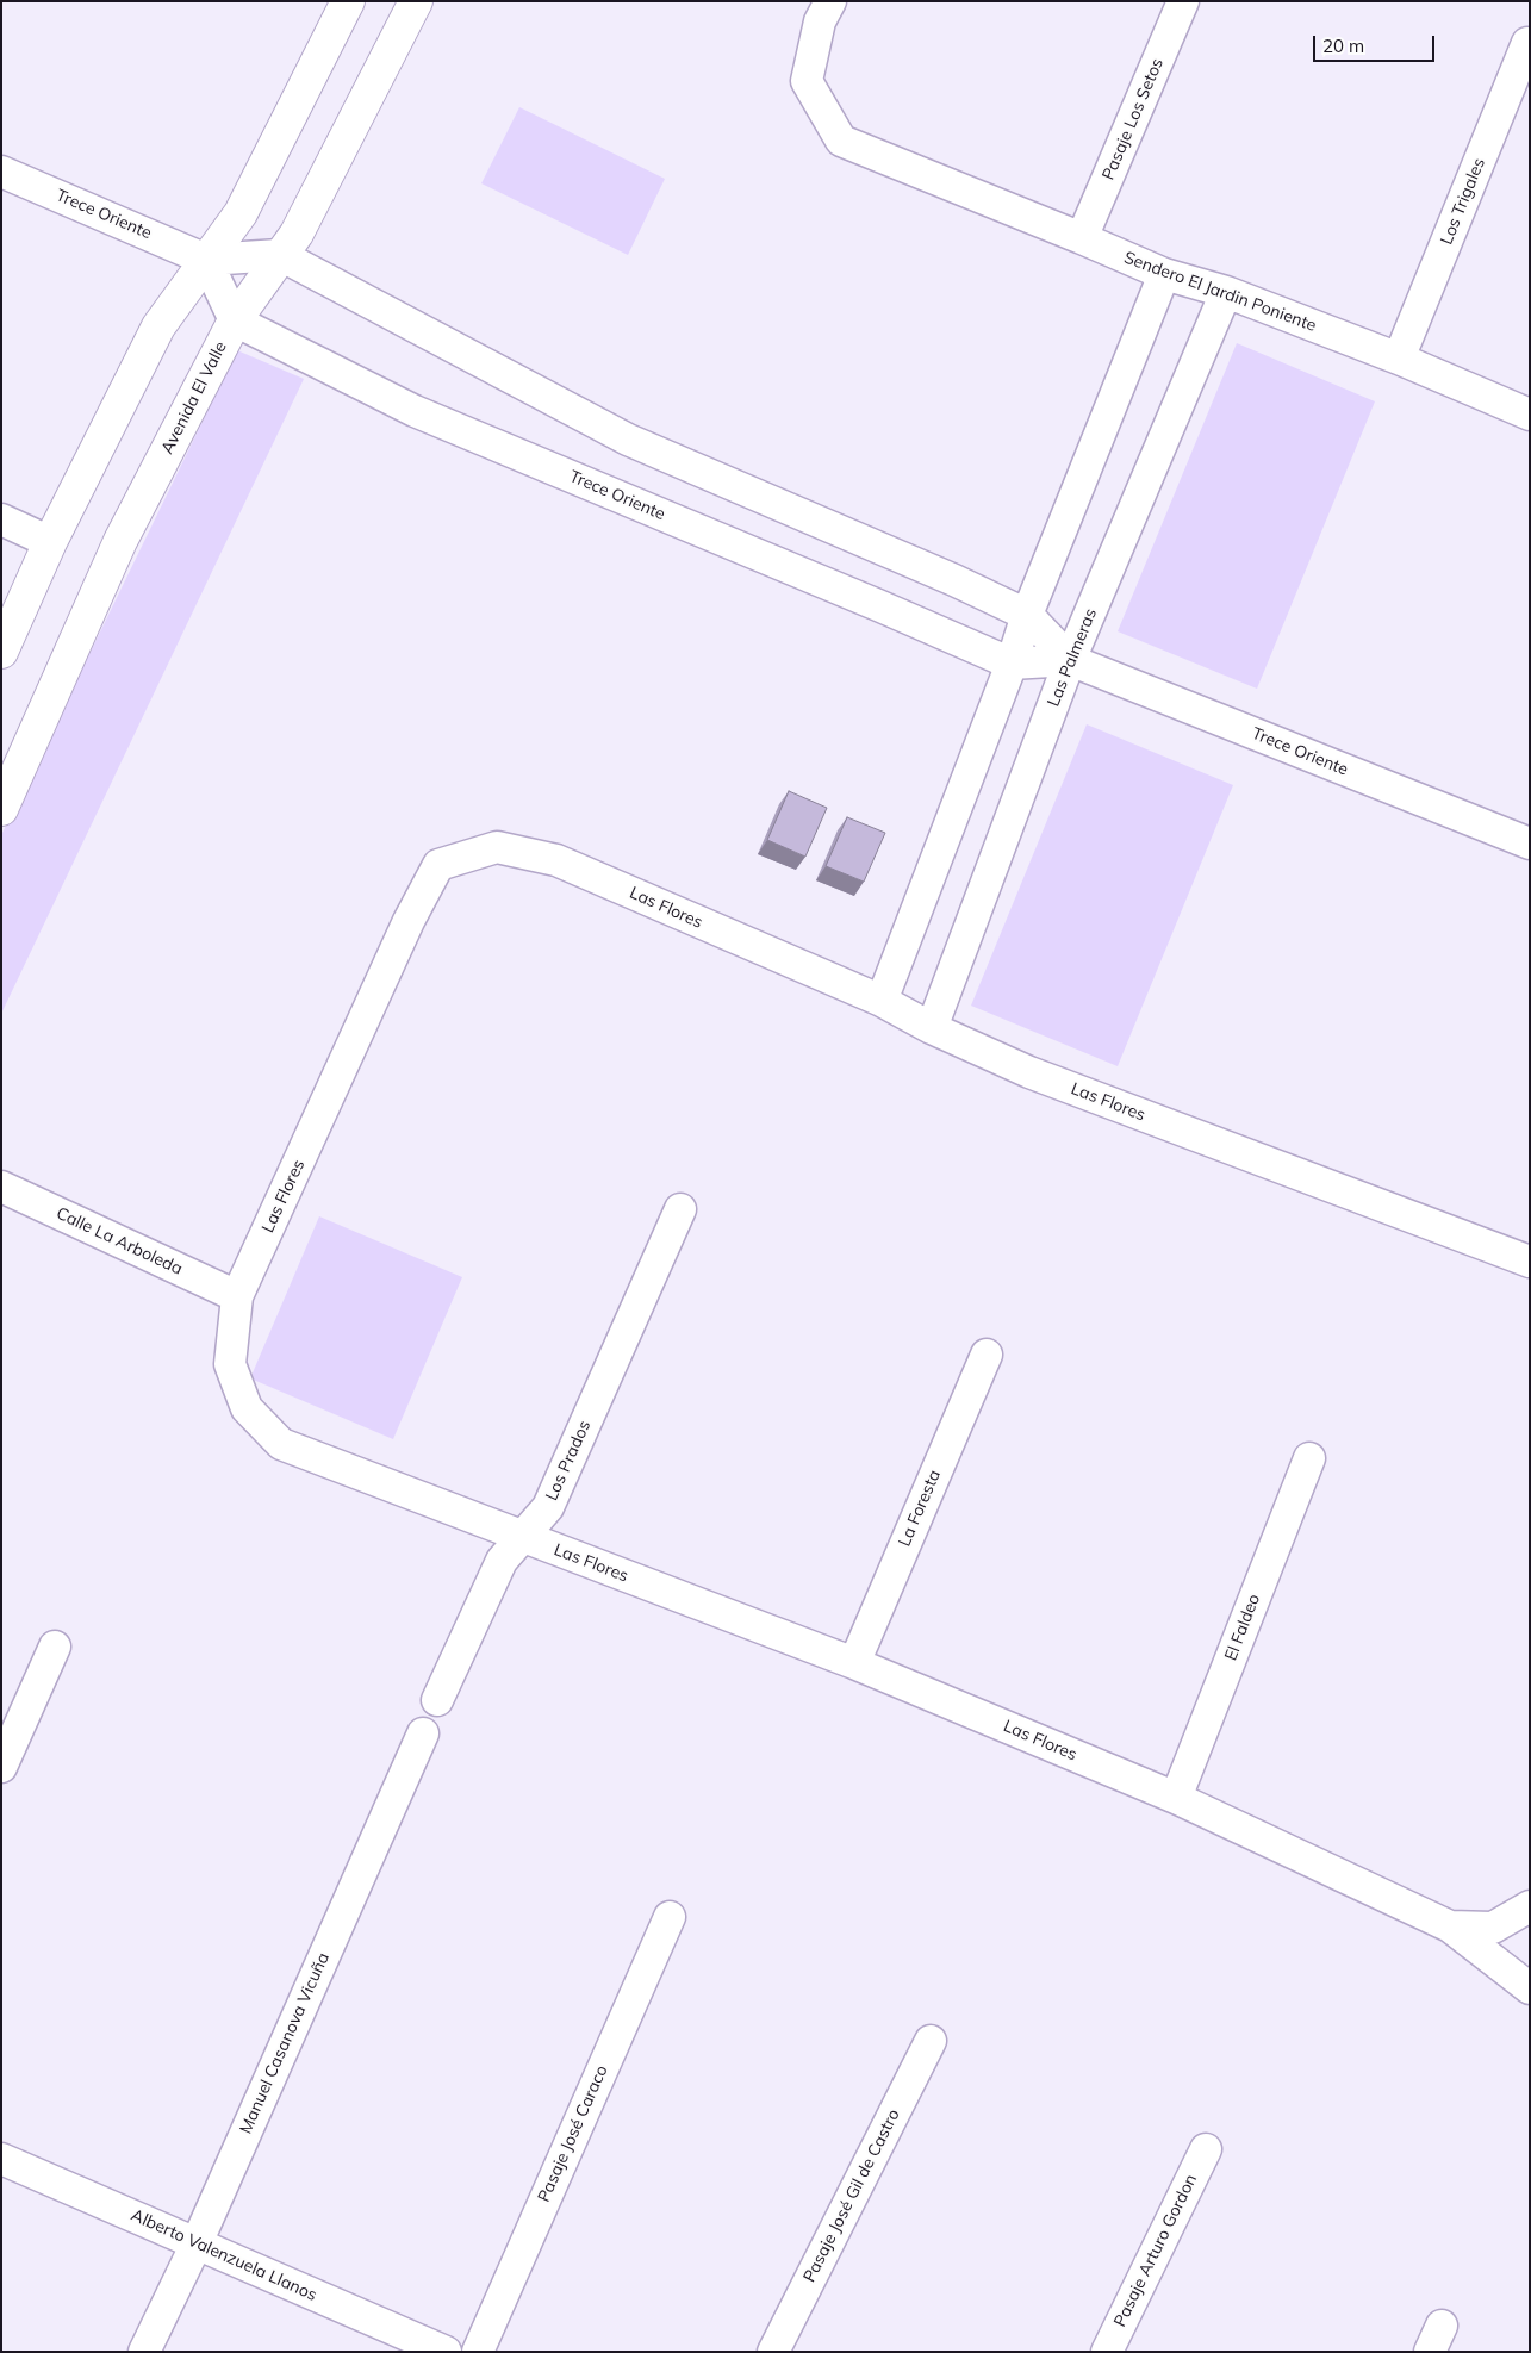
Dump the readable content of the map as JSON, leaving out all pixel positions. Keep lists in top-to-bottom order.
{
  "streets": {
    "street": [
      "Pasaje Los Setos",
      "Los Trigales",
      "Trece Oriente",
      "Sendero El Jardin Poniente",
      "Avenida El Valle",
      "Las Palmeras",
      "Las Flores",
      "Calle La Arboleda",
      "Los Prados",
      "La Foresta",
      "El Faldeo",
      "Manuel Casanova Vicuña",
      "Pasaje José Caraco",
      "Pasaje José Gil de Castro",
      "Pasaje Arturo Gordon",
      "Alberto Valenzuela Llanos"
    ]
  },
  "crossings": [
    ["Pasaje Los Setos", "Sendero El Jardin Poniente"],
    ["Los Trigales", "Sendero El Jardin Poniente"],
    ["Trece Oriente", "Avenida El Valle"],
    ["Trece Oriente", "Las Palmeras"],
    ["Sendero El Jardin Poniente", "Las Palmeras"],
    ["Las Palmeras", "Las Flores"],
    ["Las Flores", "Calle La Arboleda"],
    ["Las Flores", "Los Prados"],
    ["Las Flores", "La Foresta"],
    ["Las Flores", "El Faldeo"],
    ["Manuel Casanova Vicuña", "Alberto Valenzuela Llanos"]
  ],
  "scale_bar": "20 m"
}
